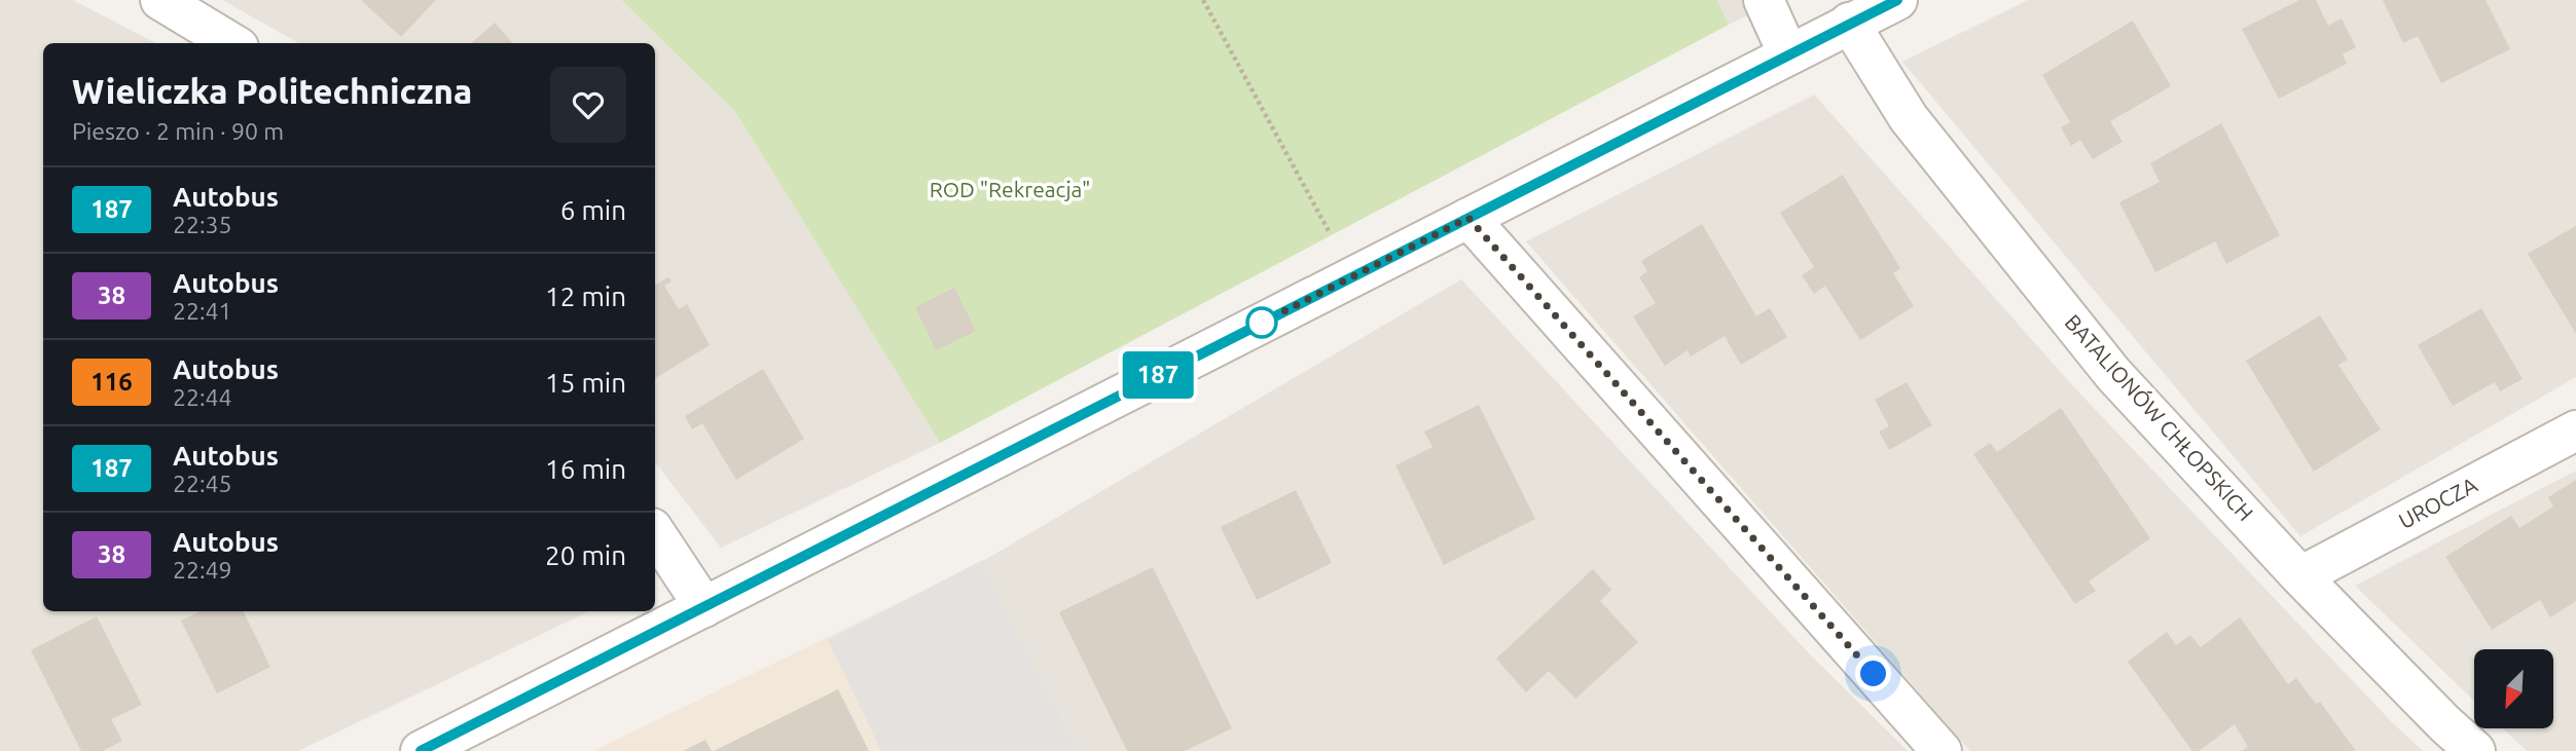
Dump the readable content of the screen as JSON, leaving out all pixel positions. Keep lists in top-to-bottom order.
{
  "streets": {
    "street": ["BATALIONÓW CHŁOPSKICH", "UROCZA"]
  },
  "crossings": [
    ["BATALIONÓW CHŁOPSKICH", "UROCZA"]
  ],
  "parks": ["ROD \"Rekreacja\""],
  "lines": ["bus line 187"],
  "north": "bottom left",
  "page": {
    "on_map": "187",
    "heading": ["Wieliczka Politechniczna", "Pieszo · 2 min · 90 m"],
    "list": [
      {
        "mark": "187",
        "name": "Autobus",
        "note": "22:35",
        "value": "6 min"
      },
      {
        "mark": "38",
        "name": "Autobus",
        "note": "22:41",
        "value": "12 min"
      },
      {
        "mark": "116",
        "name": "Autobus",
        "note": "22:44",
        "value": "15 min"
      },
      {
        "mark": "187",
        "name": "Autobus",
        "note": "22:45",
        "value": "16 min"
      },
      {
        "mark": "38",
        "name": "Autobus",
        "note": "22:49",
        "value": "20 min"
      }
    ]
  }
}
